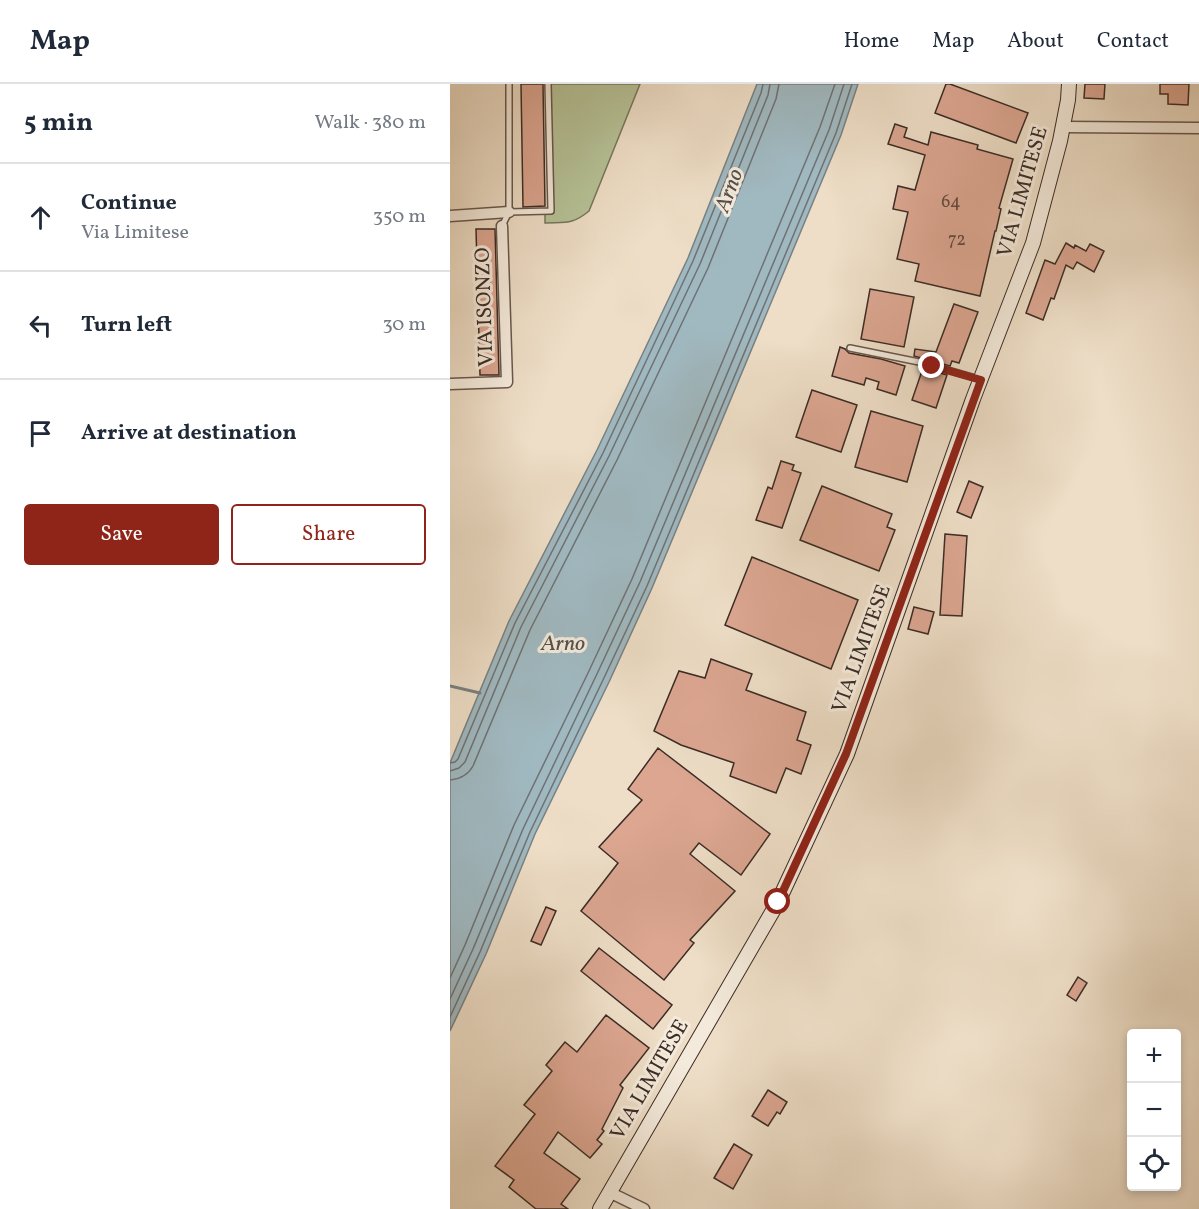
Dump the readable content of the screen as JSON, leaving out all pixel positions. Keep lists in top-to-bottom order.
{
  "streets": {
    "main road": ["VIA LIMITESE"],
    "street": ["VIA ISONZO"]
  },
  "water": ["Arno"],
  "house_numbers": ["64", "72"],
  "page": {
    "header": "Map",
    "nav": [
      "Home",
      "Map",
      "About",
      "Contact"
    ],
    "heading": ["5 min", "Walk · 380 m"],
    "list": [
      ["Continue", "Via Limitese", "350 m"],
      ["Turn left", "30 m"],
      "Arrive at destination"
    ],
    "buttons": ["Save", "Share"],
    "map_buttons": ["+", "−"]
  }
}
